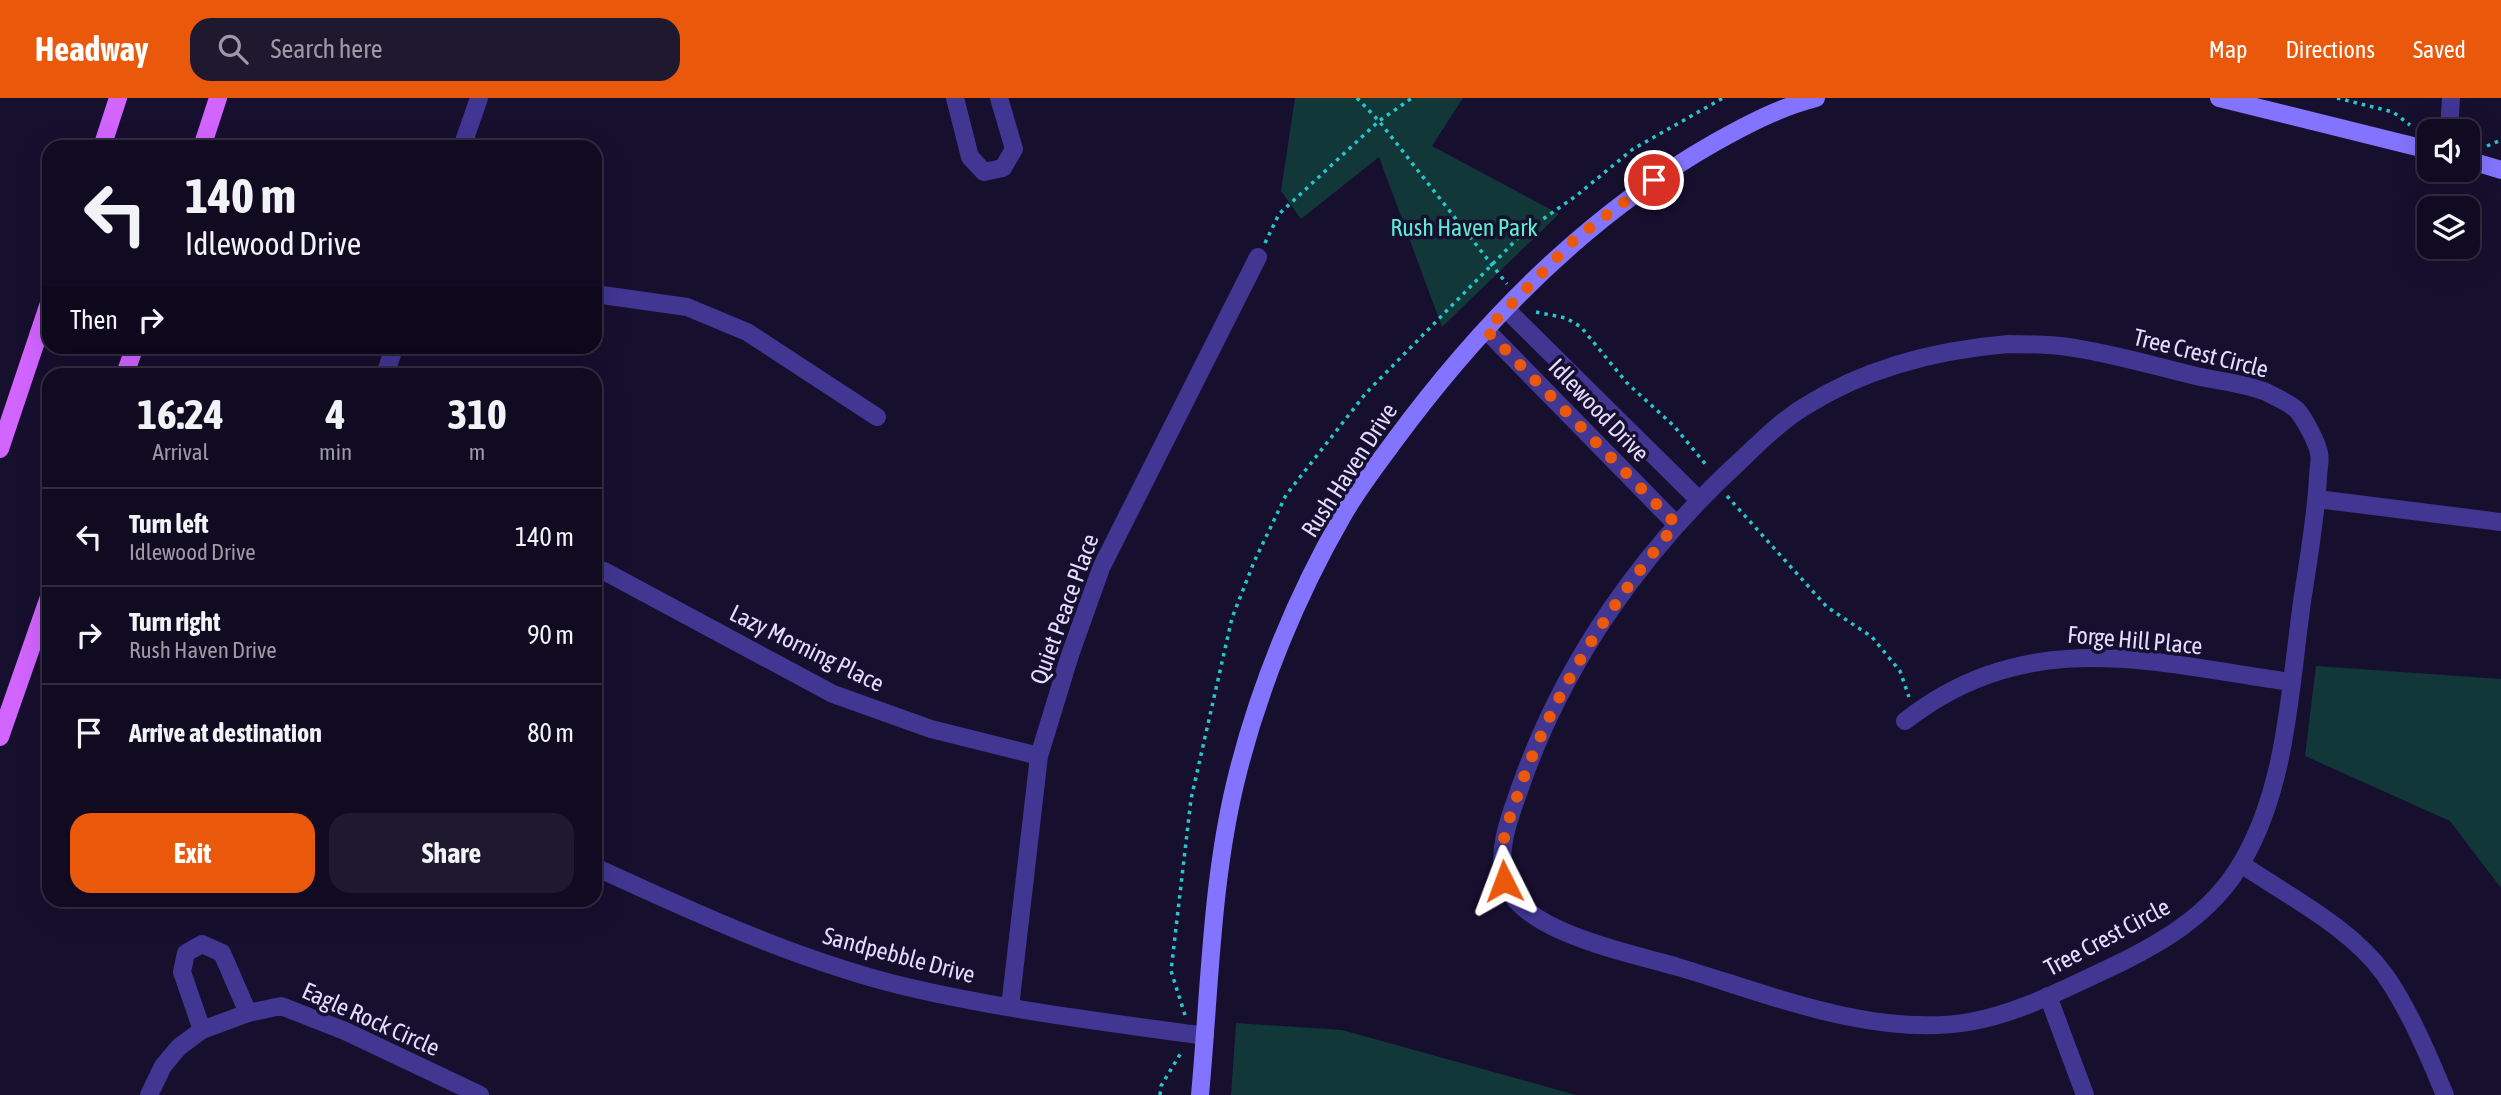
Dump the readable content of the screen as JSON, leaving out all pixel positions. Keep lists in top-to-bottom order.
{
  "streets": {
    "street": [
      "Tree Crest Circle",
      "Idlewood Drive",
      "Rush Haven Drive",
      "Quiet Peace Place",
      "Forge Hill Place",
      "Lazy Morning Place",
      "Sandpebble Drive",
      "Eagle Rock Circle"
    ]
  },
  "crossings": [
    ["Tree Crest Circle", "Idlewood Drive"],
    ["Tree Crest Circle", "Forge Hill Place"],
    ["Idlewood Drive", "Rush Haven Drive"],
    ["Rush Haven Drive", "Sandpebble Drive"],
    ["Quiet Peace Place", "Lazy Morning Place"],
    ["Quiet Peace Place", "Sandpebble Drive"]
  ],
  "parks": ["Rush Haven Park"],
  "page": {
    "header": "Headway",
    "search": "Search here",
    "nav": ["Map", "Directions", "Saved"],
    "turn": ["140 m", "Idlewood Drive"],
    "then": "Then",
    "eta": [
      "16:24",
      "Arrival",
      "4",
      "min",
      "310",
      "m"
    ],
    "list": [
      {
        "name": "Turn left",
        "note": "Idlewood Drive",
        "value": "140 m"
      },
      {
        "name": "Turn right",
        "note": "Rush Haven Drive",
        "value": "90 m"
      },
      {
        "name": "Arrive at destination",
        "value": "80 m"
      }
    ],
    "buttons": ["Exit", "Share"]
  }
}
